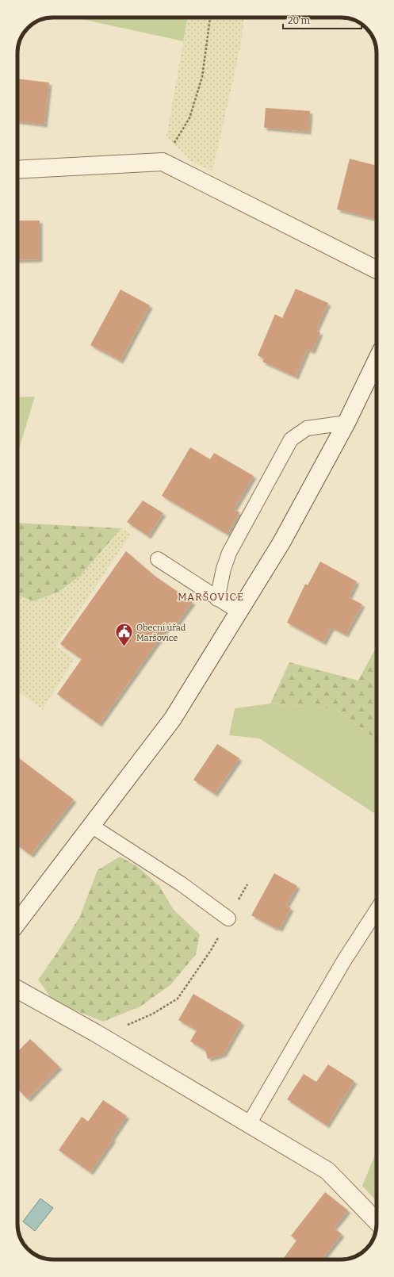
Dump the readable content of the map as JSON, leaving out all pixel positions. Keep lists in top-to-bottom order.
{
  "districts": ["MARŠOVICE"],
  "places": {
    "public building": ["Obecní úřad Maršovice"]
  },
  "scale_bar": "20 m"
}
